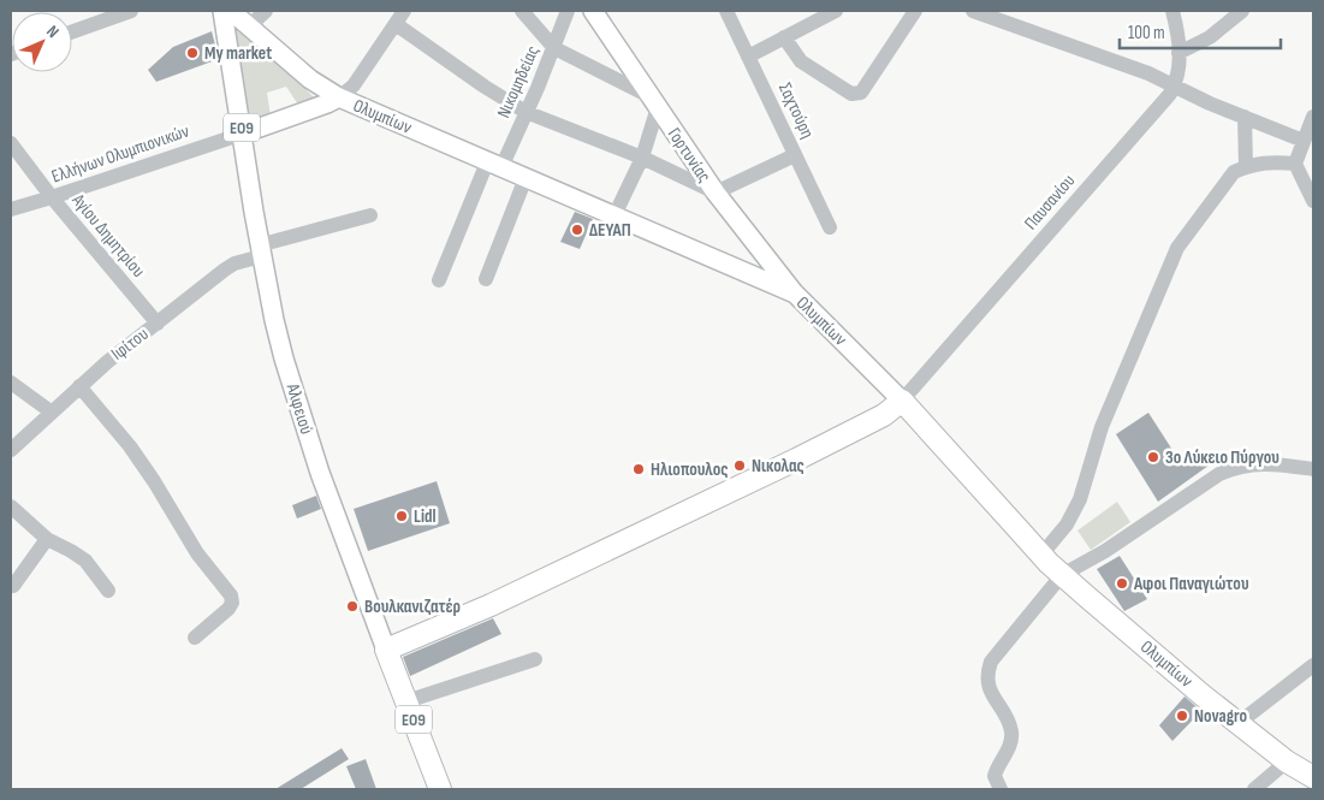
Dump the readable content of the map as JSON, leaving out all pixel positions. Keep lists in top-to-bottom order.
{
  "streets": {
    "highway": ["Ολυμπίων", "ΕΟ9", "Αλφειού"],
    "main road": ["Γορτυνίας"],
    "street": [
      "Νικομηδείας",
      "Σαχτούρη",
      "Ελλήνων Ολυμπιονικών",
      "Παυσανίου",
      "Αγίου Δημητρίου",
      "Ιφίτου"
    ]
  },
  "crossings": [
    ["Νικομηδείας", "Ολυμπίων"],
    ["Ολυμπίων", "Γορτυνίας"],
    ["Ολυμπίων", "Παυσανίου"],
    ["Ελλήνων Ολυμπιονικών", "Αγίου Δημητρίου"],
    ["Ελλήνων Ολυμπιονικών", "Αλφειού"],
    ["Αγίου Δημητρίου", "Ιφίτου"],
    ["Ιφίτου", "Αλφειού"]
  ],
  "places": [
    "My market",
    "ΔΕΥΑΠ",
    "3o Λύκειο Πύργου",
    "Νικολας",
    "Ηλιοπουλος",
    "Lidl",
    "Αφοι Παναγιώτου",
    "Βουλκανιζατέρ",
    "Novagro"
  ],
  "scale_bar": "100 m",
  "north": "top right"
}
